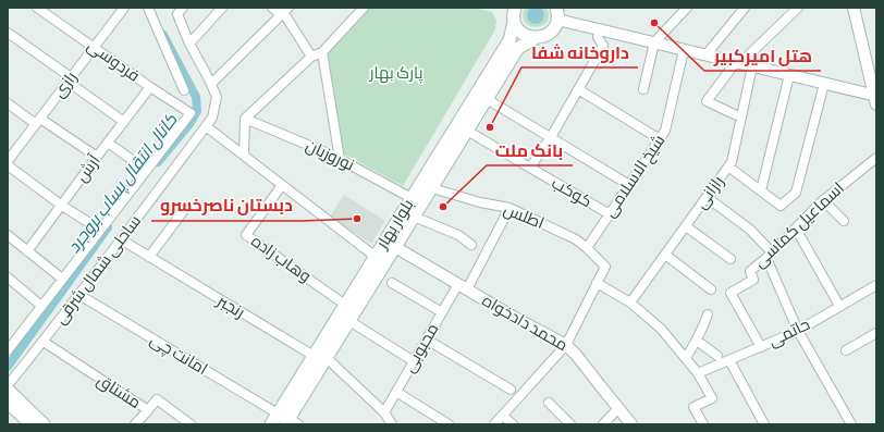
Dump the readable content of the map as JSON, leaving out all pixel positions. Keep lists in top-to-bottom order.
{
  "streets": {
    "main road": ["بلوار بهار"],
    "street": [
      "فردوسی",
      "رازی",
      "نوروزیان",
      "آرش",
      "شیخ الاسلامی",
      "کوکب",
      "رازانی",
      "اطلس",
      "اسماعیل کماسی",
      "وهاب زاده",
      "ساحلی شمال شرقی",
      "رنجبر",
      "محمد دادخواه",
      "حاتمی",
      "محبوبی",
      "امانت چی",
      "مشتاق"
    ]
  },
  "crossings": [
    ["فردوسی", "رازی"],
    ["فردوسی", "آرش"],
    ["نوروزیان", "بلوار بهار"],
    ["شیخ الاسلامی", "کوکب"],
    ["شیخ الاسلامی", "اطلس"],
    ["کوکب", "بلوار بهار"],
    ["اطلس", "بلوار بهار"],
    ["اطلس", "محبوبی"],
    ["بلوار بهار", "وهاب زاده"],
    ["بلوار بهار", "رنجبر"],
    ["بلوار بهار", "محمد دادخواه"],
    ["بلوار بهار", "امانت چی"],
    ["اسماعیل کماسی", "حاتمی"],
    ["ساحلی شمال شرقی", "رنجبر"],
    ["ساحلی شمال شرقی", "امانت چی"],
    ["ساحلی شمال شرقی", "مشتاق"],
    ["محمد دادخواه", "محبوبی"]
  ],
  "water": ["کانال انتقال پساب بروجرد"],
  "parks": ["پارک بهار"],
  "places": [
    "هتل امیرکبیر",
    "داروخانه شفا",
    "بانک ملت",
    "دبستان ناصرخسرو"
  ]
}
